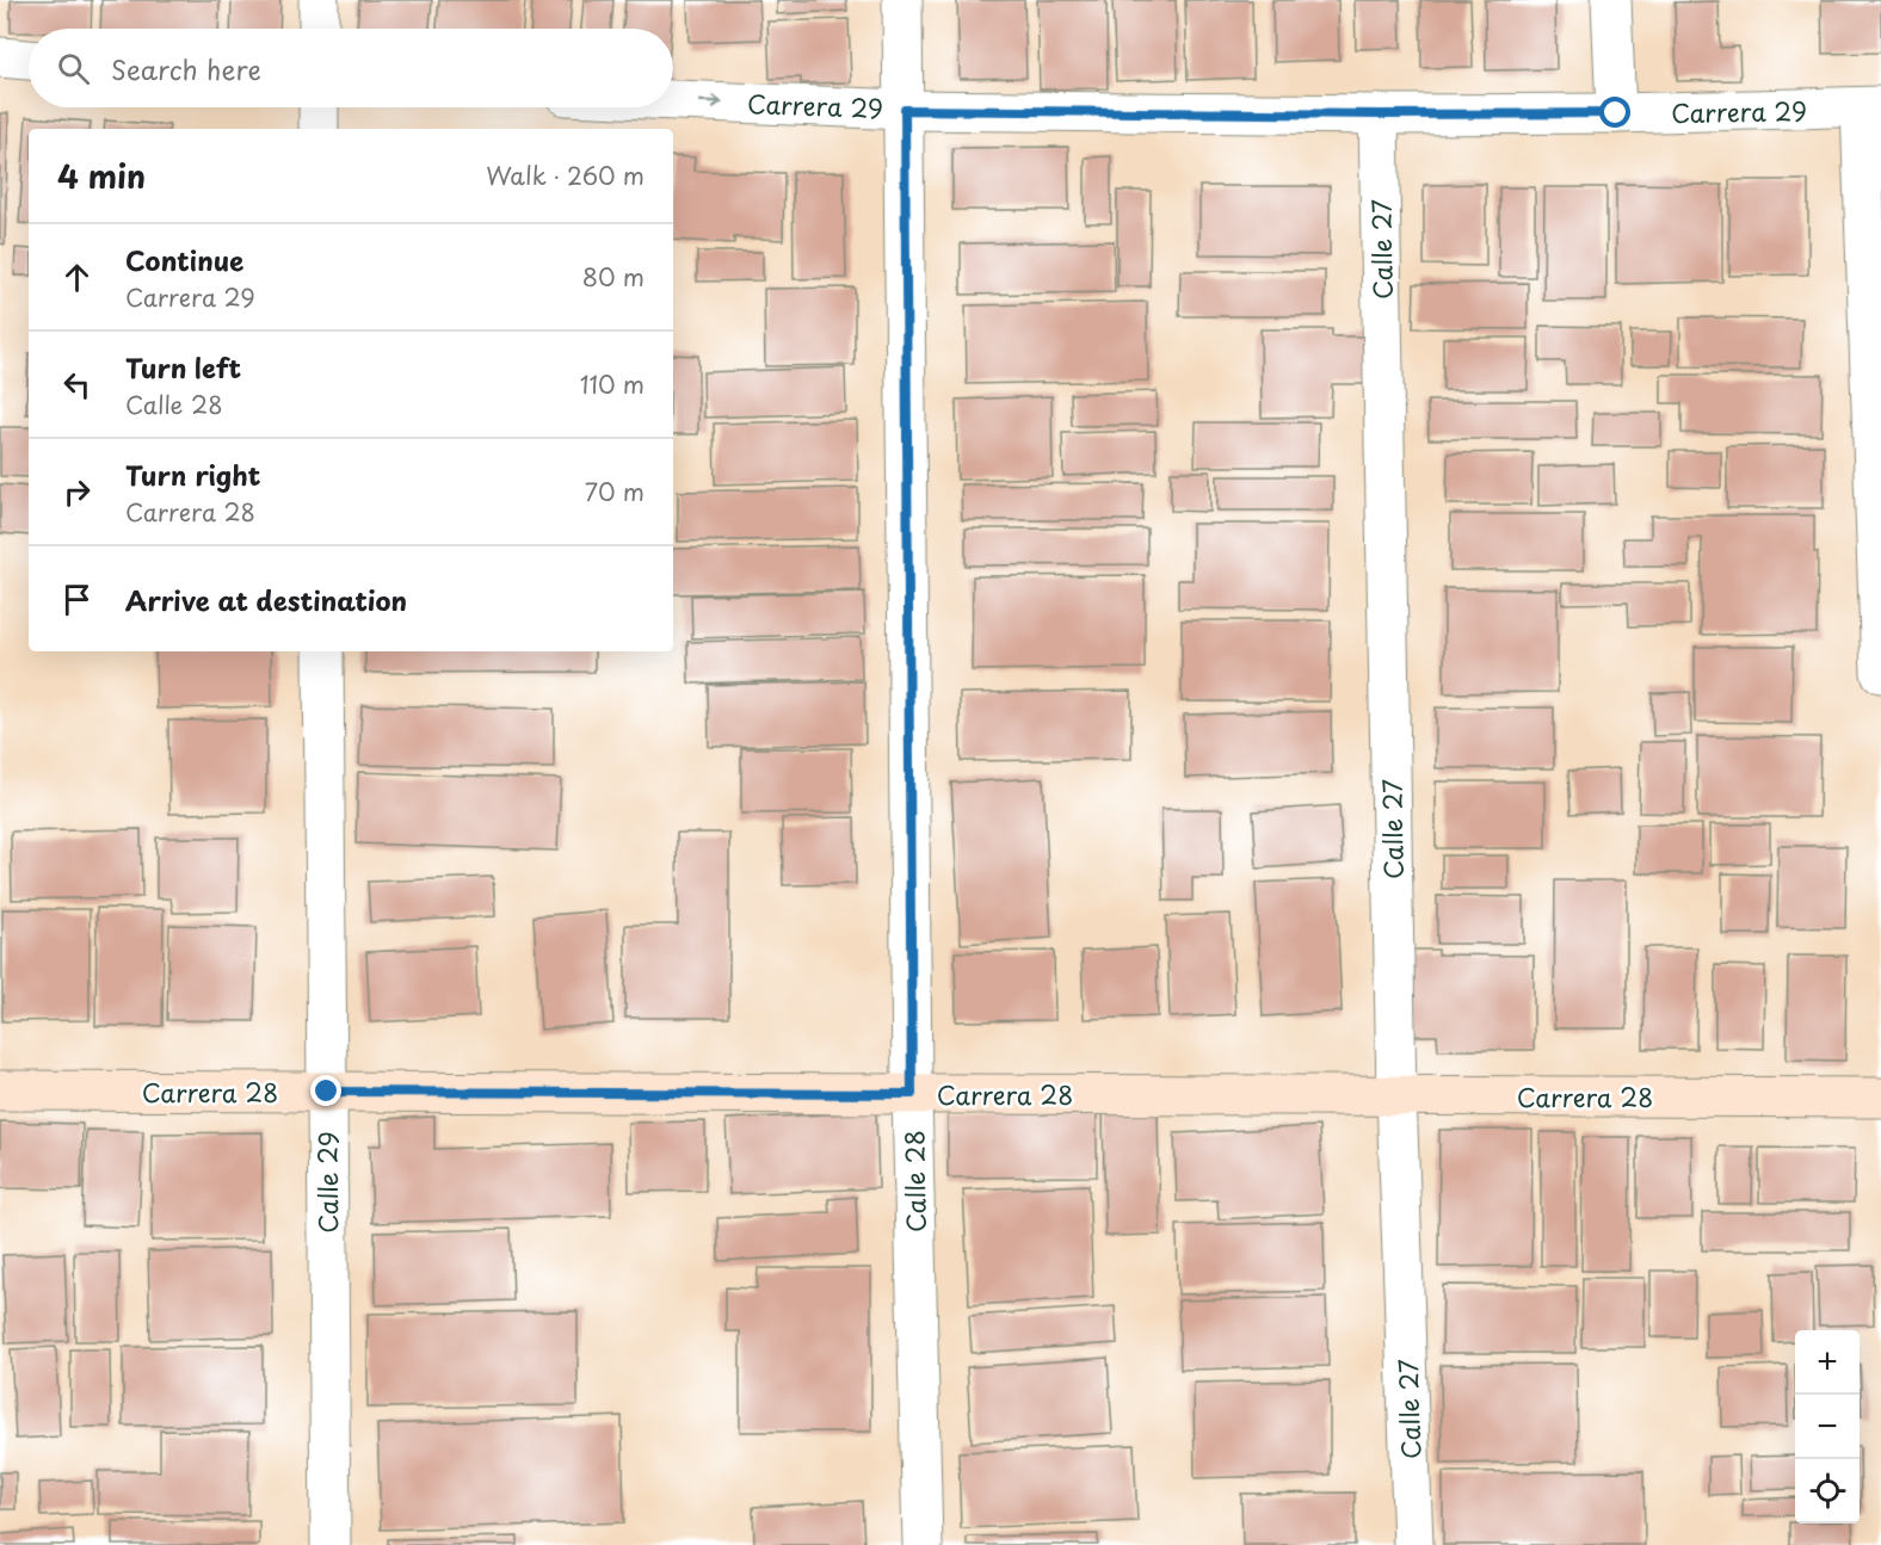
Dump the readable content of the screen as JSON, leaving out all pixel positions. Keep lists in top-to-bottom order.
{
  "streets": {
    "street": [
      "Carrera 29",
      "Calle 27",
      "Carrera 28",
      "Calle 28",
      "Calle 29"
    ]
  },
  "crossings": [
    ["Carrera 29", "Calle 27"],
    ["Carrera 29", "Calle 28"],
    ["Calle 27", "Carrera 28"],
    ["Carrera 28", "Calle 28"],
    ["Carrera 28", "Calle 29"]
  ],
  "page": {
    "search": "Search here",
    "heading": ["4 min", "Walk · 260 m"],
    "list": [
      ["Continue", "Carrera 29", "80 m"],
      ["Turn left", "Calle 28", "110 m"],
      ["Turn right", "Carrera 28", "70 m"],
      "Arrive at destination"
    ],
    "map_buttons": ["+", "−"]
  }
}
